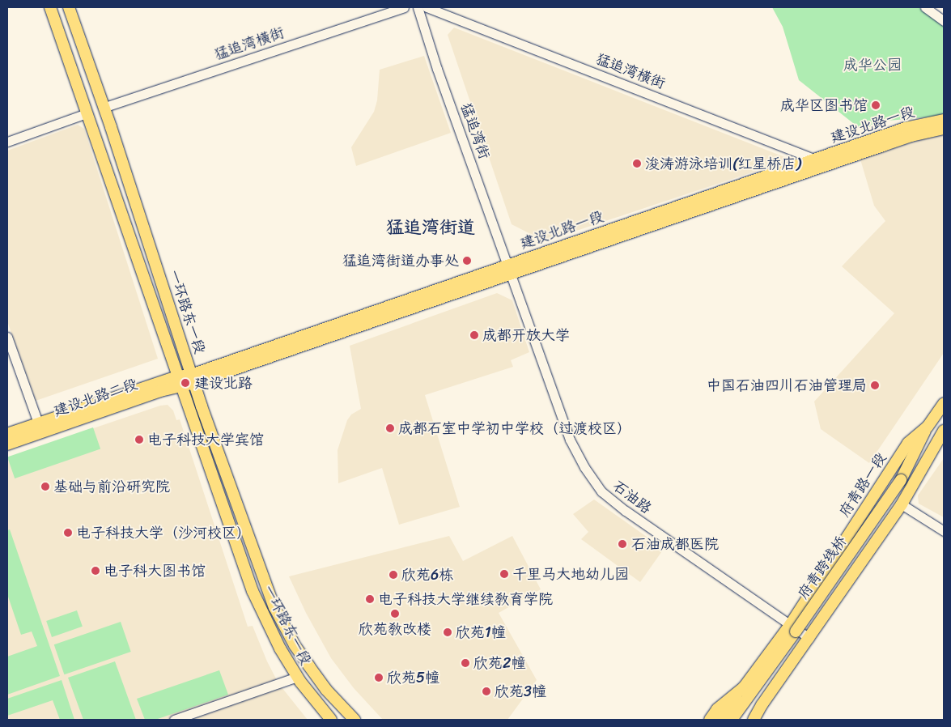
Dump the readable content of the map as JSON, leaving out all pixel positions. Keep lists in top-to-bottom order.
{
  "streets": {
    "main road": [
      "建设北路一段",
      "一环路东一段",
      "建设北路二段",
      "府青路一段",
      "府青跨线桥"
    ],
    "street": ["猛追湾横街", "猛追湾街", "石油路"]
  },
  "crossings": [
    ["猛追湾横街", "建设北路一段"],
    ["猛追湾横街", "一环路东一段"],
    ["建设北路一段", "猛追湾街"],
    ["建设北路一段", "一环路东一段"],
    ["建设北路一段", "建设北路二段"],
    ["建设北路一段", "石油路"],
    ["猛追湾街", "石油路"],
    ["一环路东一段", "建设北路二段"],
    ["府青路一段", "石油路"],
    ["府青路一段", "府青跨线桥"]
  ],
  "districts": ["猛追湾街道"],
  "parks": ["成华公园"],
  "places": [
    "成华区图书馆",
    "浚涛游泳培训(红星桥店)",
    "猛追湾街道办事处",
    "成都开放大学",
    "建设北路",
    "中国石油四川石油管理局",
    "成都石室中学初中学校（过渡校区）",
    "电子科技大学宾馆",
    "基础与前沿研究院",
    "电子科技大学（沙河校区）",
    "石油成都医院",
    "电子科大图书馆",
    "千里马大地幼儿园",
    "欣苑6栋",
    "电子科技大学继续教育学院",
    "欣苑教改楼",
    "欣苑1幢",
    "欣苑2幢",
    "欣苑5幢",
    "欣苑3幢"
  ]
}
